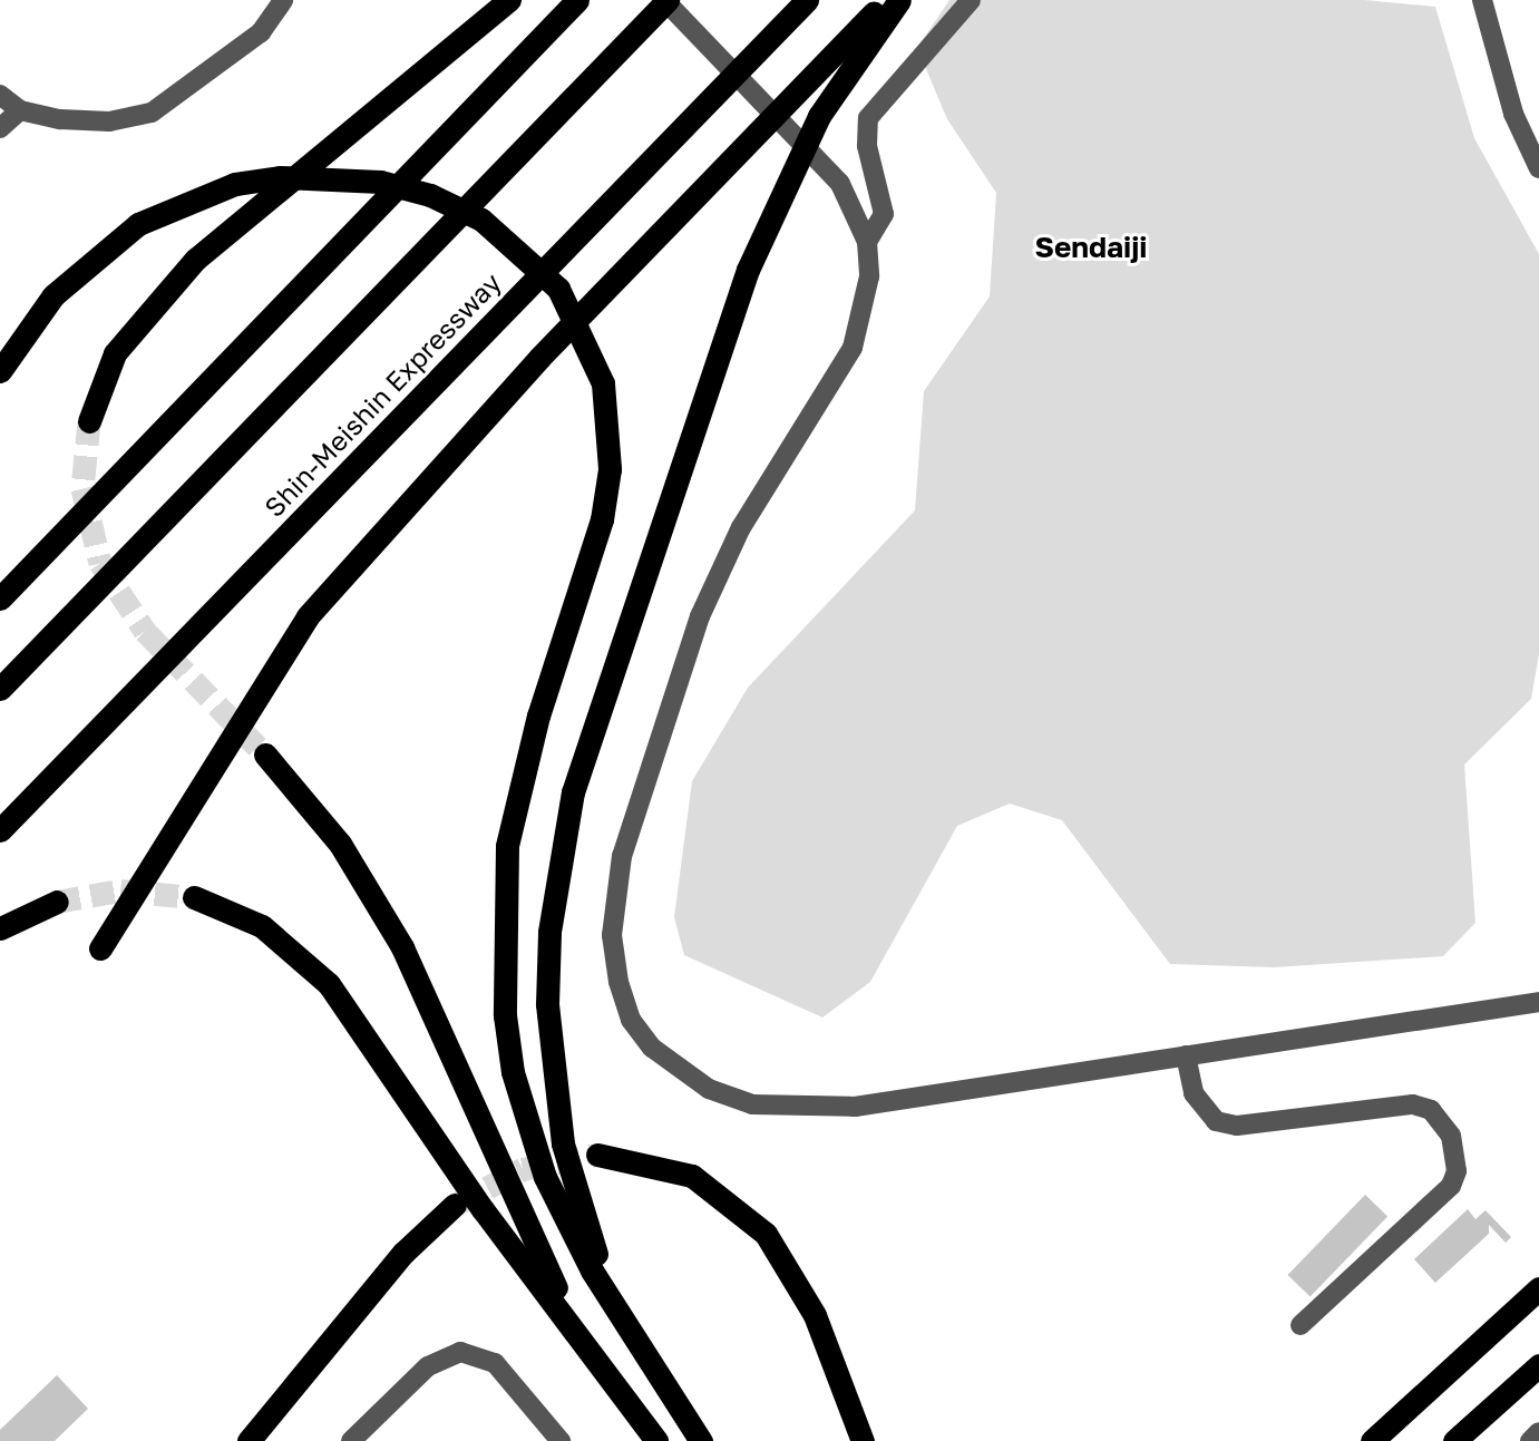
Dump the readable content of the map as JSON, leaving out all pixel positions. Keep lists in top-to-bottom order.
{
  "streets": {
    "highway": ["Shin-Meishin Expressway"]
  },
  "districts": ["Sendaiji"]
}
